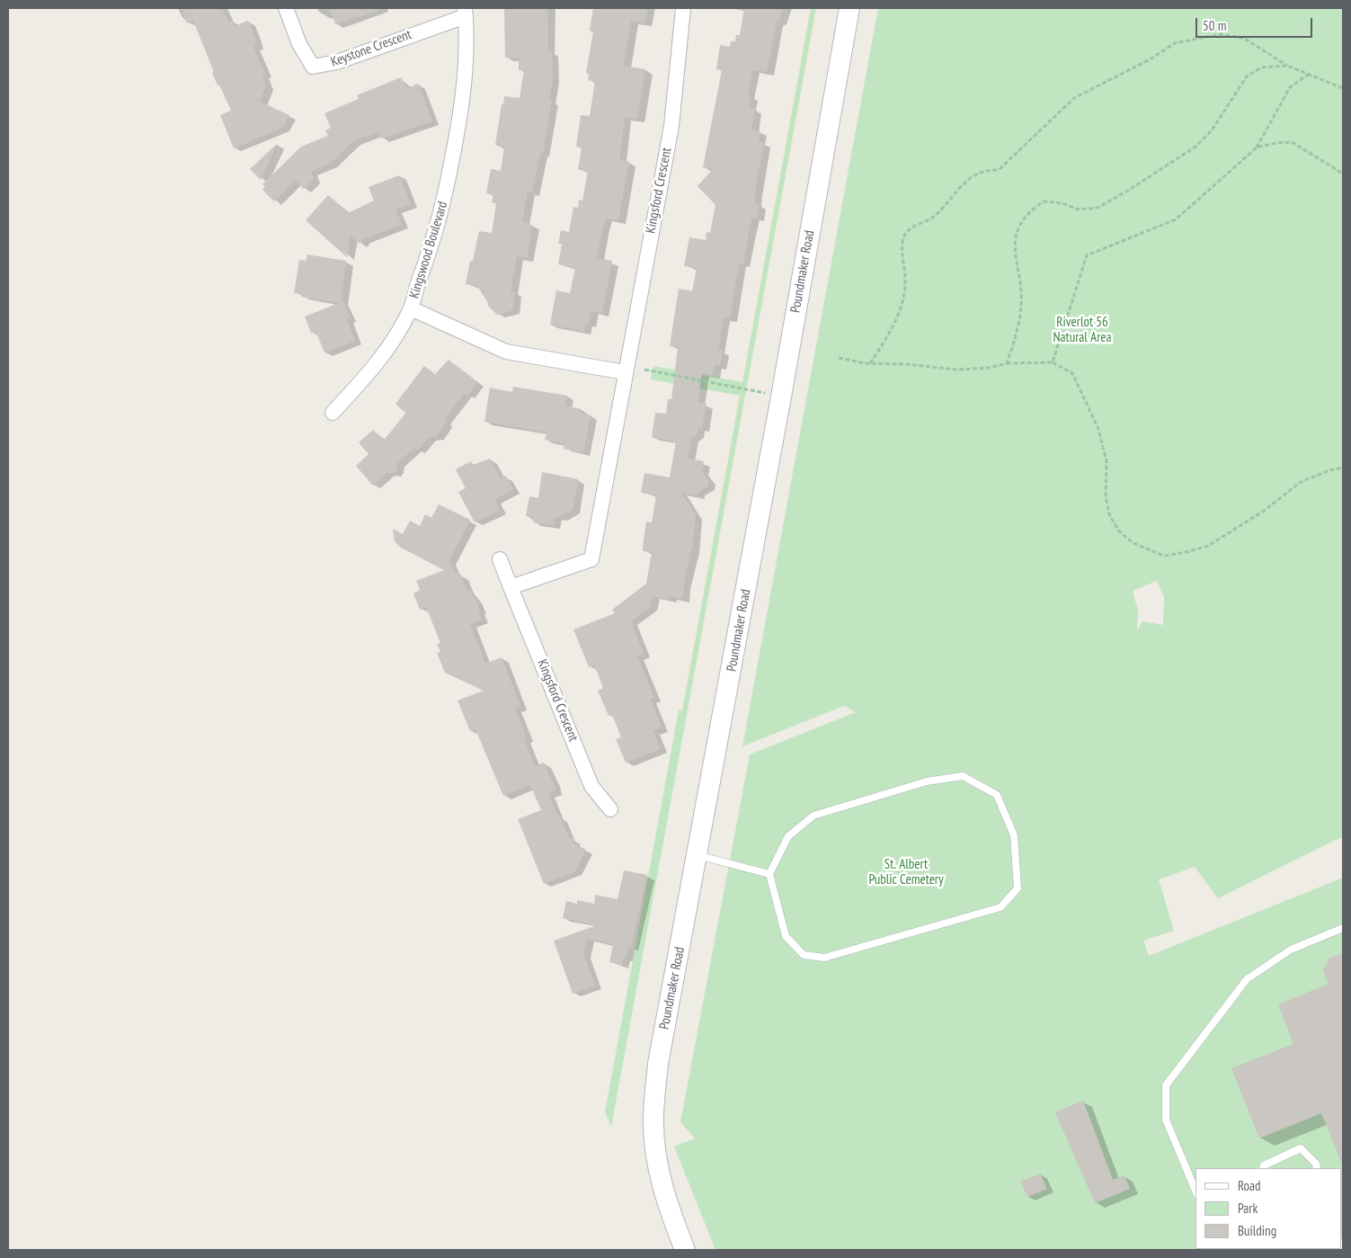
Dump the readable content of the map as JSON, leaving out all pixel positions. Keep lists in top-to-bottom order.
{
  "streets": {
    "street": [
      "Keystone Crescent",
      "Kingsford Crescent",
      "Kingswood Boulevard",
      "Poundmaker Road"
    ]
  },
  "crossings": [
    ["Keystone Crescent", "Kingswood Boulevard"]
  ],
  "parks": ["Riverlot 56 Natural Area", "St. Albert Public Cemetery"],
  "legend": ["Road", "Park", "Building"],
  "scale_bar": "50 m"
}
